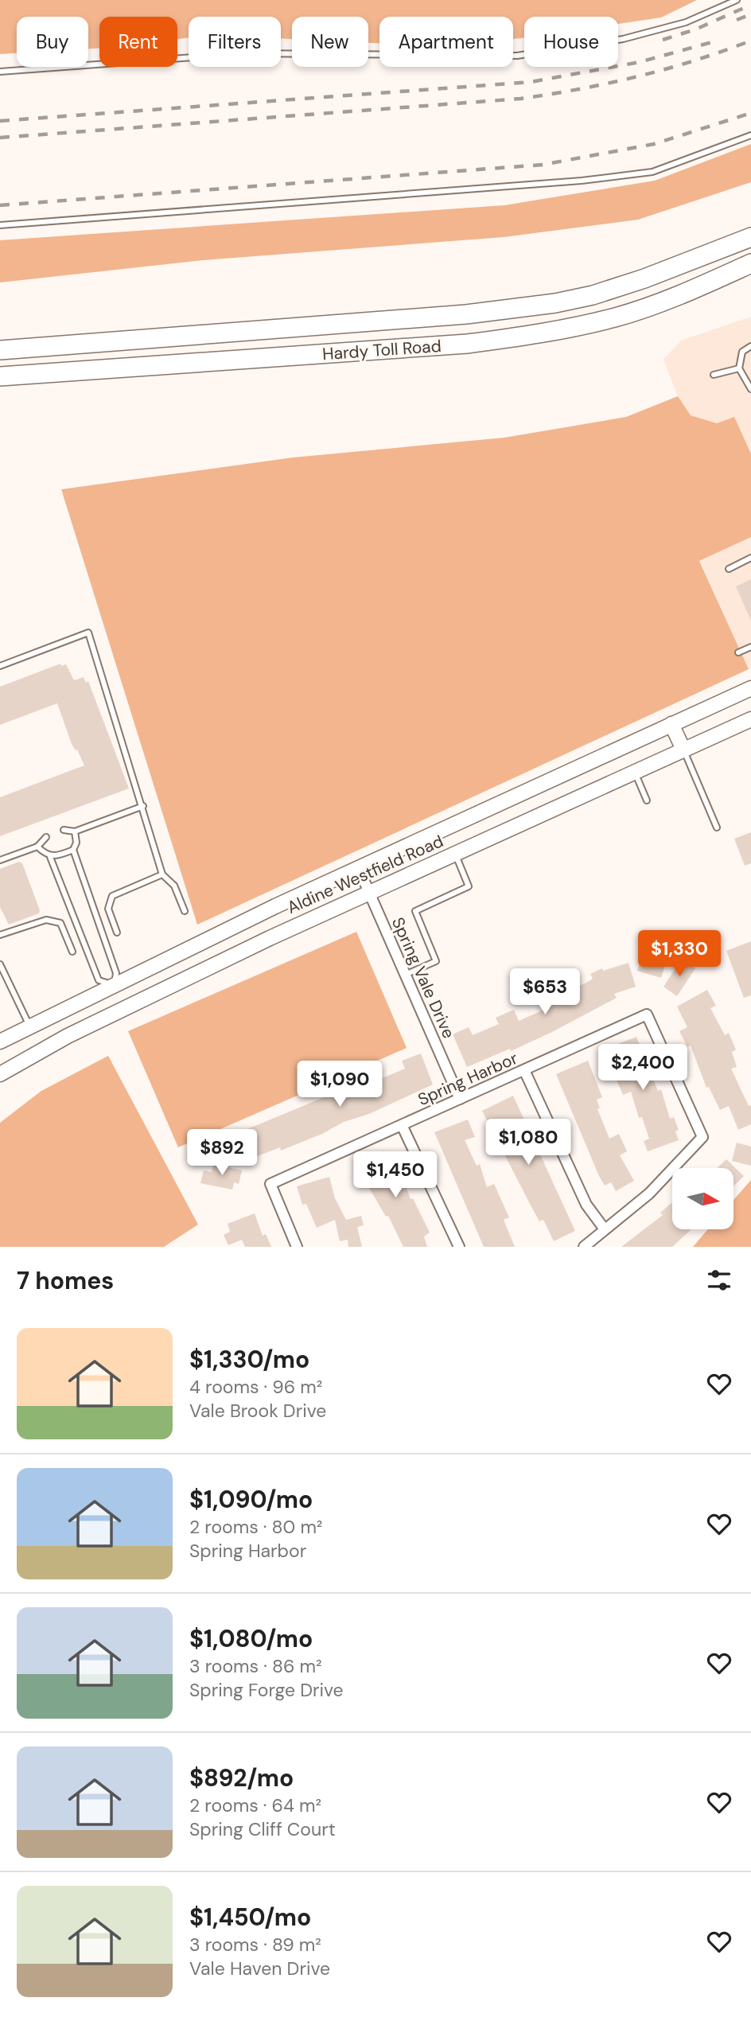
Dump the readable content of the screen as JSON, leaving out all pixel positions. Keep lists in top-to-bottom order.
{
  "streets": {
    "highway": ["Hardy Toll Road"],
    "main road": ["Aldine Westfield Road"],
    "street": ["Spring Vale Drive", "Spring Harbor"]
  },
  "crossings": [
    ["Aldine Westfield Road", "Spring Vale Drive"],
    ["Spring Vale Drive", "Spring Harbor"]
  ],
  "north": "right",
  "page": {
    "chip": [
      "Buy",
      "Rent",
      "Filters",
      "New",
      "Apartment",
      "House"
    ],
    "price": [
      "$1,330",
      "$653",
      "$2,400",
      "$1,090",
      "$1,080",
      "$892",
      "$1,450"
    ],
    "heading": "7 homes",
    "list": [
      {
        "name": "$1,330/mo",
        "note": "4 rooms · 96 m² · Vale Brook Drive"
      },
      {
        "name": "$1,090/mo",
        "note": "2 rooms · 80 m² · Spring Harbor"
      },
      {
        "name": "$1,080/mo",
        "note": "3 rooms · 86 m² · Spring Forge Drive"
      },
      {
        "name": "$892/mo",
        "note": "2 rooms · 64 m² · Spring Cliff Court"
      },
      {
        "name": "$1,450/mo",
        "note": "3 rooms · 89 m² · Vale Haven Drive"
      }
    ]
  }
}
